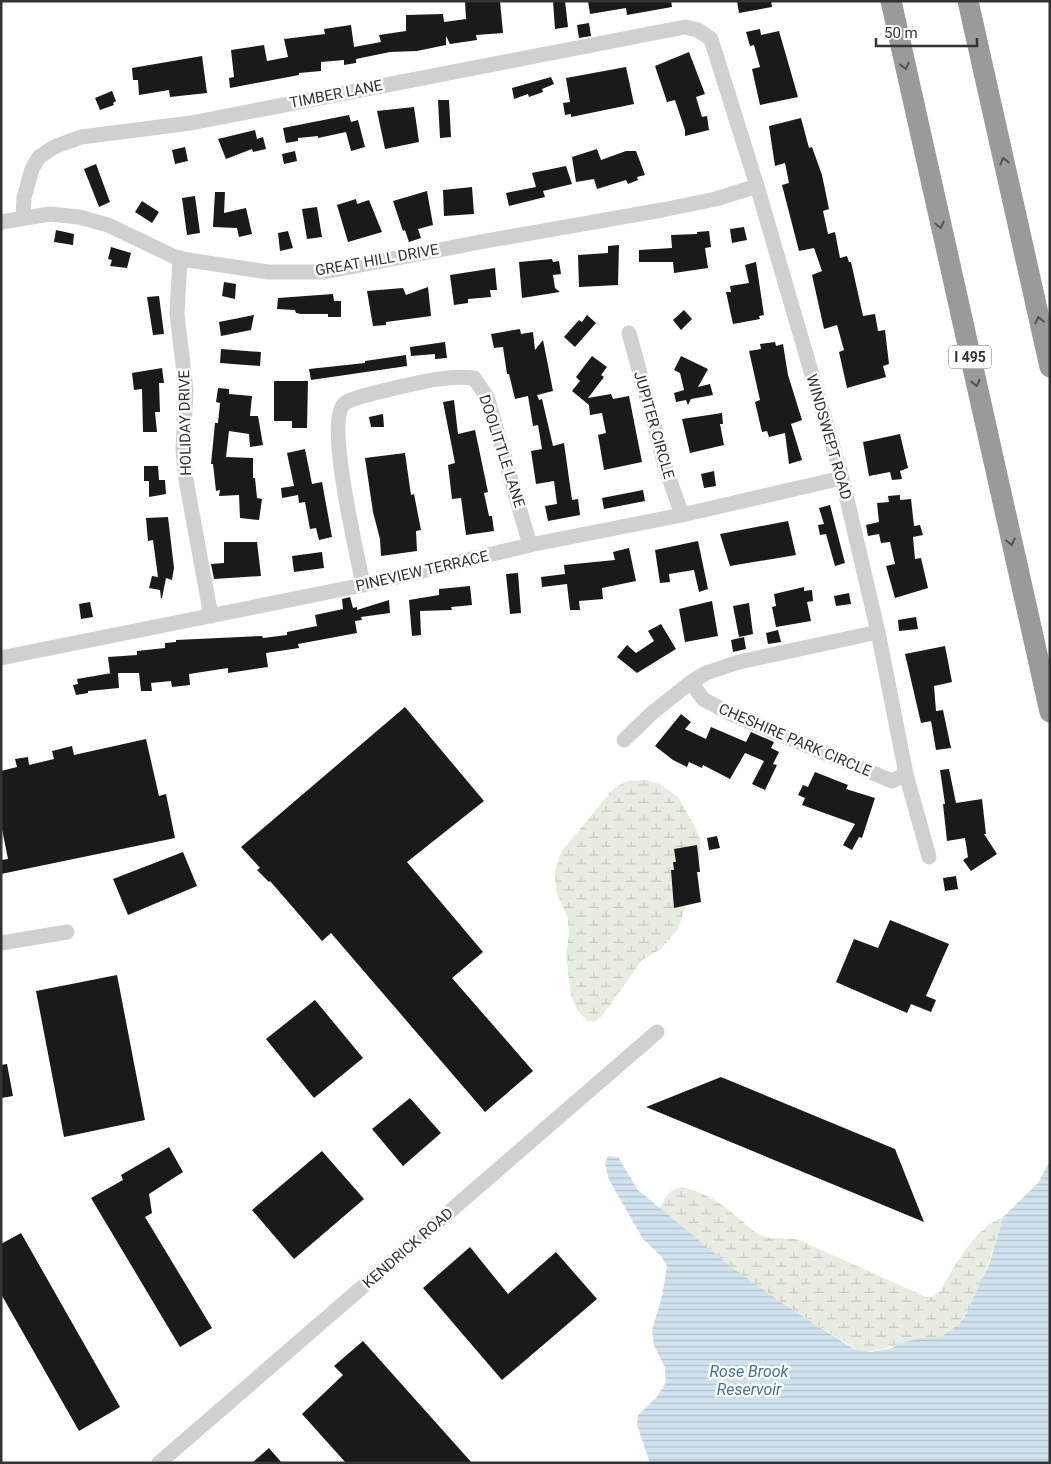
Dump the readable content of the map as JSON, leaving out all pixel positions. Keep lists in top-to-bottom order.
{
  "streets": {
    "highway": ["I 495"],
    "street": [
      "TIMBER LANE",
      "GREAT HILL DRIVE",
      "HOLIDAY DRIVE",
      "JUPITER CIRCLE",
      "WINDSWEPT ROAD",
      "DOOLITTLE LANE",
      "PINEVIEW TERRACE",
      "CHESHIRE PARK CIRCLE",
      "KENDRICK ROAD"
    ]
  },
  "crossings": [
    ["TIMBER LANE", "GREAT HILL DRIVE"],
    ["TIMBER LANE", "WINDSWEPT ROAD"],
    ["GREAT HILL DRIVE", "HOLIDAY DRIVE"],
    ["GREAT HILL DRIVE", "WINDSWEPT ROAD"],
    ["HOLIDAY DRIVE", "PINEVIEW TERRACE"],
    ["JUPITER CIRCLE", "PINEVIEW TERRACE"],
    ["WINDSWEPT ROAD", "PINEVIEW TERRACE"],
    ["WINDSWEPT ROAD", "CHESHIRE PARK CIRCLE"],
    ["DOOLITTLE LANE", "PINEVIEW TERRACE"]
  ],
  "water": ["Rose Brook Reservoir"],
  "scale_bar": "50 m"
}
